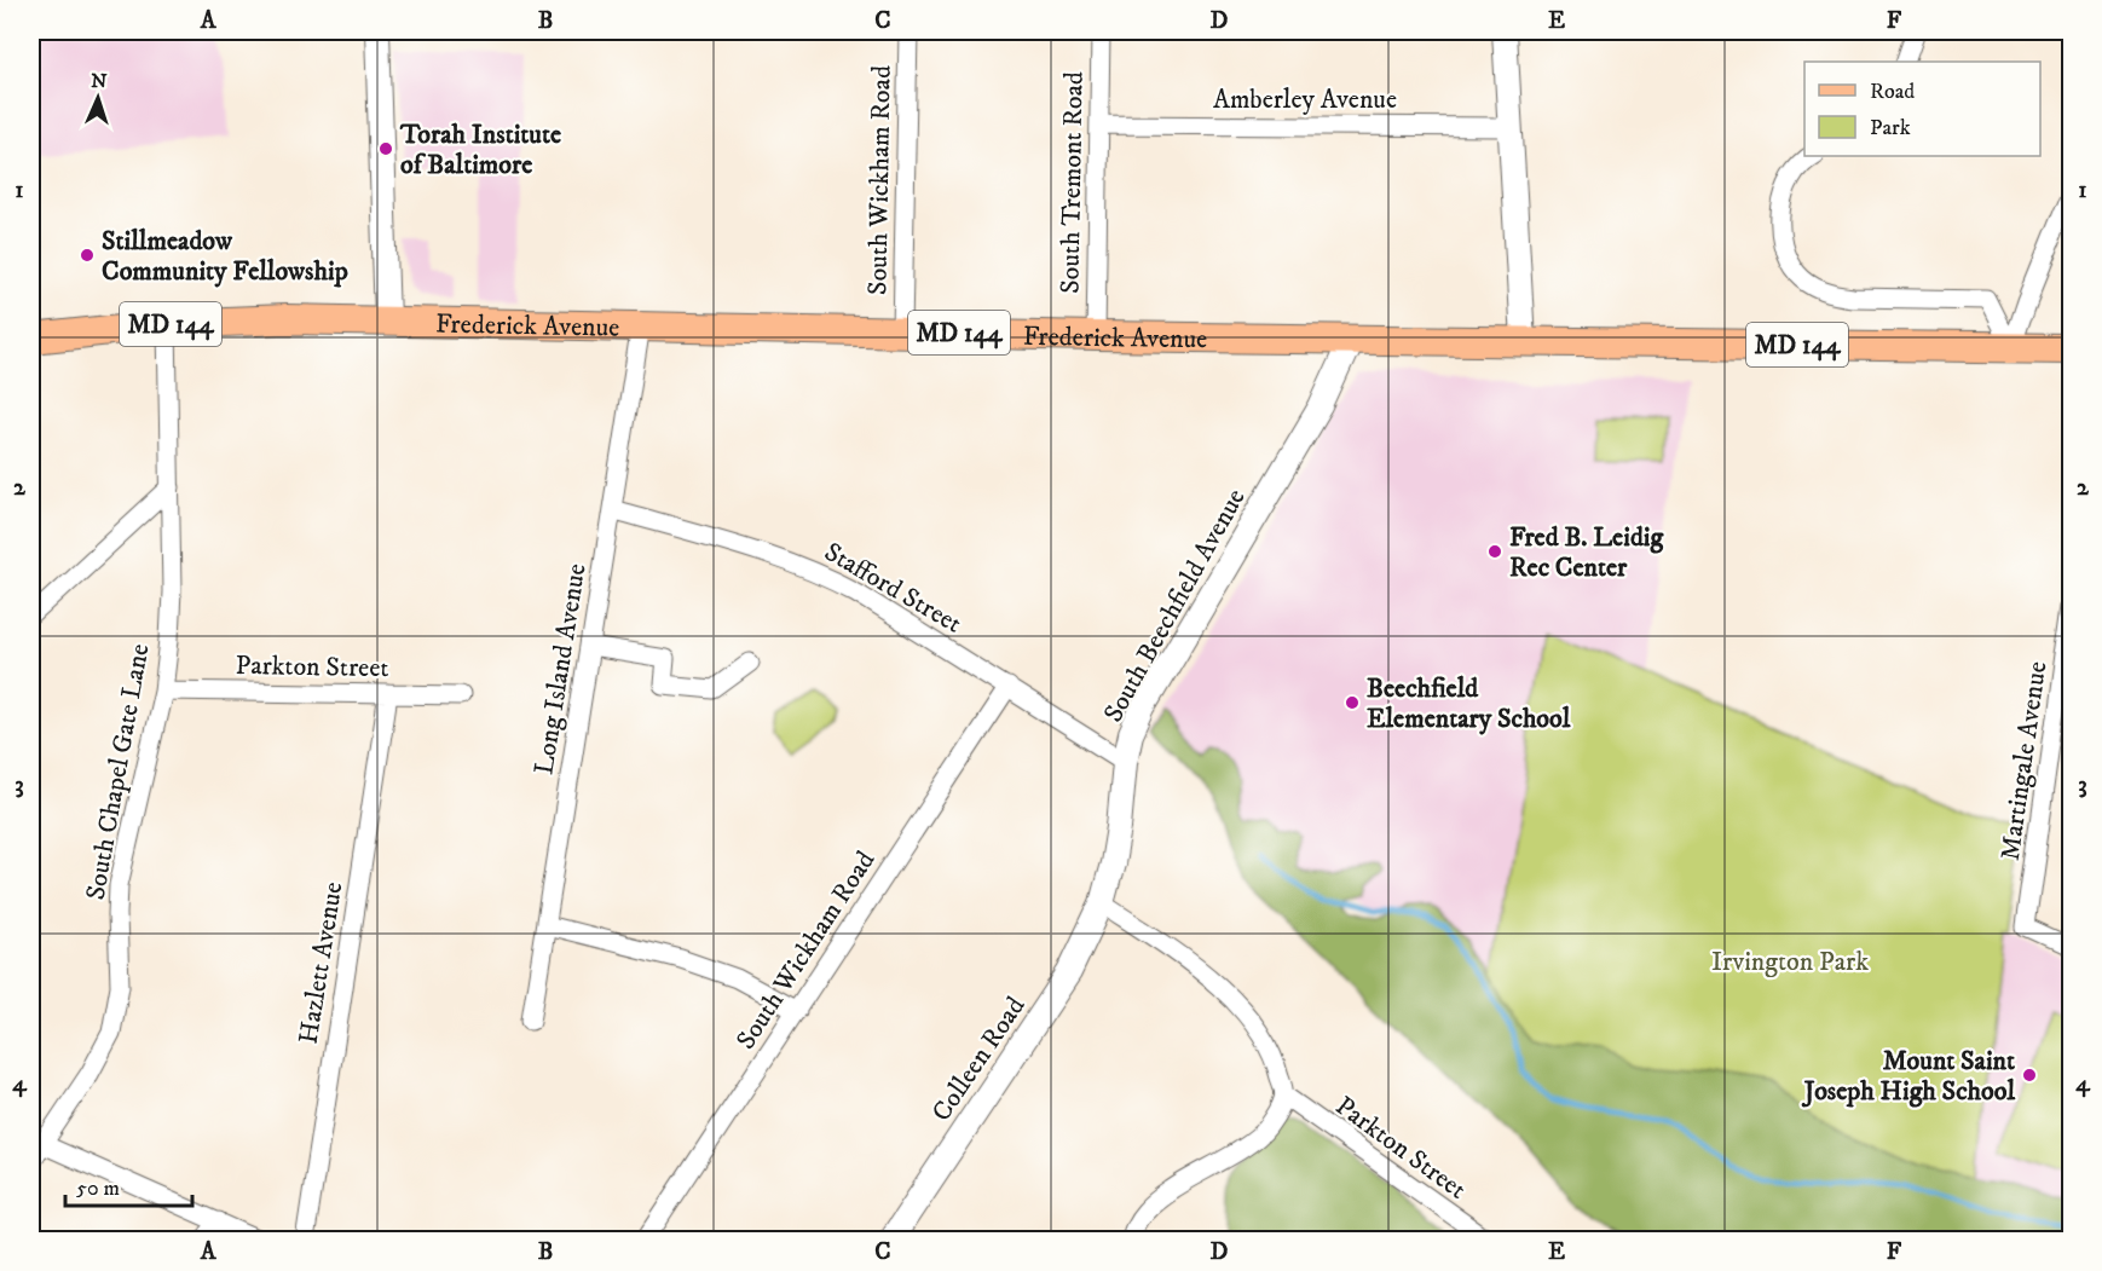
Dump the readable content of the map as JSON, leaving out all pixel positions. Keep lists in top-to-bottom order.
{
  "streets": {
    "main road": ["Frederick Avenue", "MD 144"],
    "street": [
      "Amberley Avenue",
      "South Wickham Road",
      "South Tremont Road",
      "Stafford Street",
      "South Beechfield Avenue",
      "Parkton Street",
      "Long Island Avenue",
      "Martingale Avenue",
      "South Chapel Gate Lane",
      "Hazlett Avenue",
      "Colleen Road"
    ]
  },
  "crossings": [
    ["Amberley Avenue", "South Tremont Road"],
    ["South Wickham Road", "Frederick Avenue"],
    ["South Wickham Road", "Stafford Street"],
    ["South Tremont Road", "Frederick Avenue"],
    ["Frederick Avenue", "South Beechfield Avenue"],
    ["Frederick Avenue", "Long Island Avenue"],
    ["Frederick Avenue", "South Chapel Gate Lane"],
    ["Stafford Street", "South Beechfield Avenue"],
    ["Stafford Street", "Long Island Avenue"],
    ["South Beechfield Avenue", "Colleen Road"],
    ["Parkton Street", "South Chapel Gate Lane"],
    ["Parkton Street", "Hazlett Avenue"]
  ],
  "parks": ["Irvington Park"],
  "places": [
    "Torah Institute of Baltimore",
    "Stillmeadow Community Fellowship",
    "Fred B. Leidig Rec Center",
    "Beechfield Elementary School",
    "Mount Saint Joseph High School"
  ],
  "legend": ["Road", "Park"],
  "scale_bar": "50 m",
  "north": "top",
  "grid": {
    "columns": [
      "A",
      "B",
      "C",
      "D",
      "E",
      "F"
    ],
    "rows": [
      "1",
      "2",
      "3",
      "4"
    ]
  }
}
